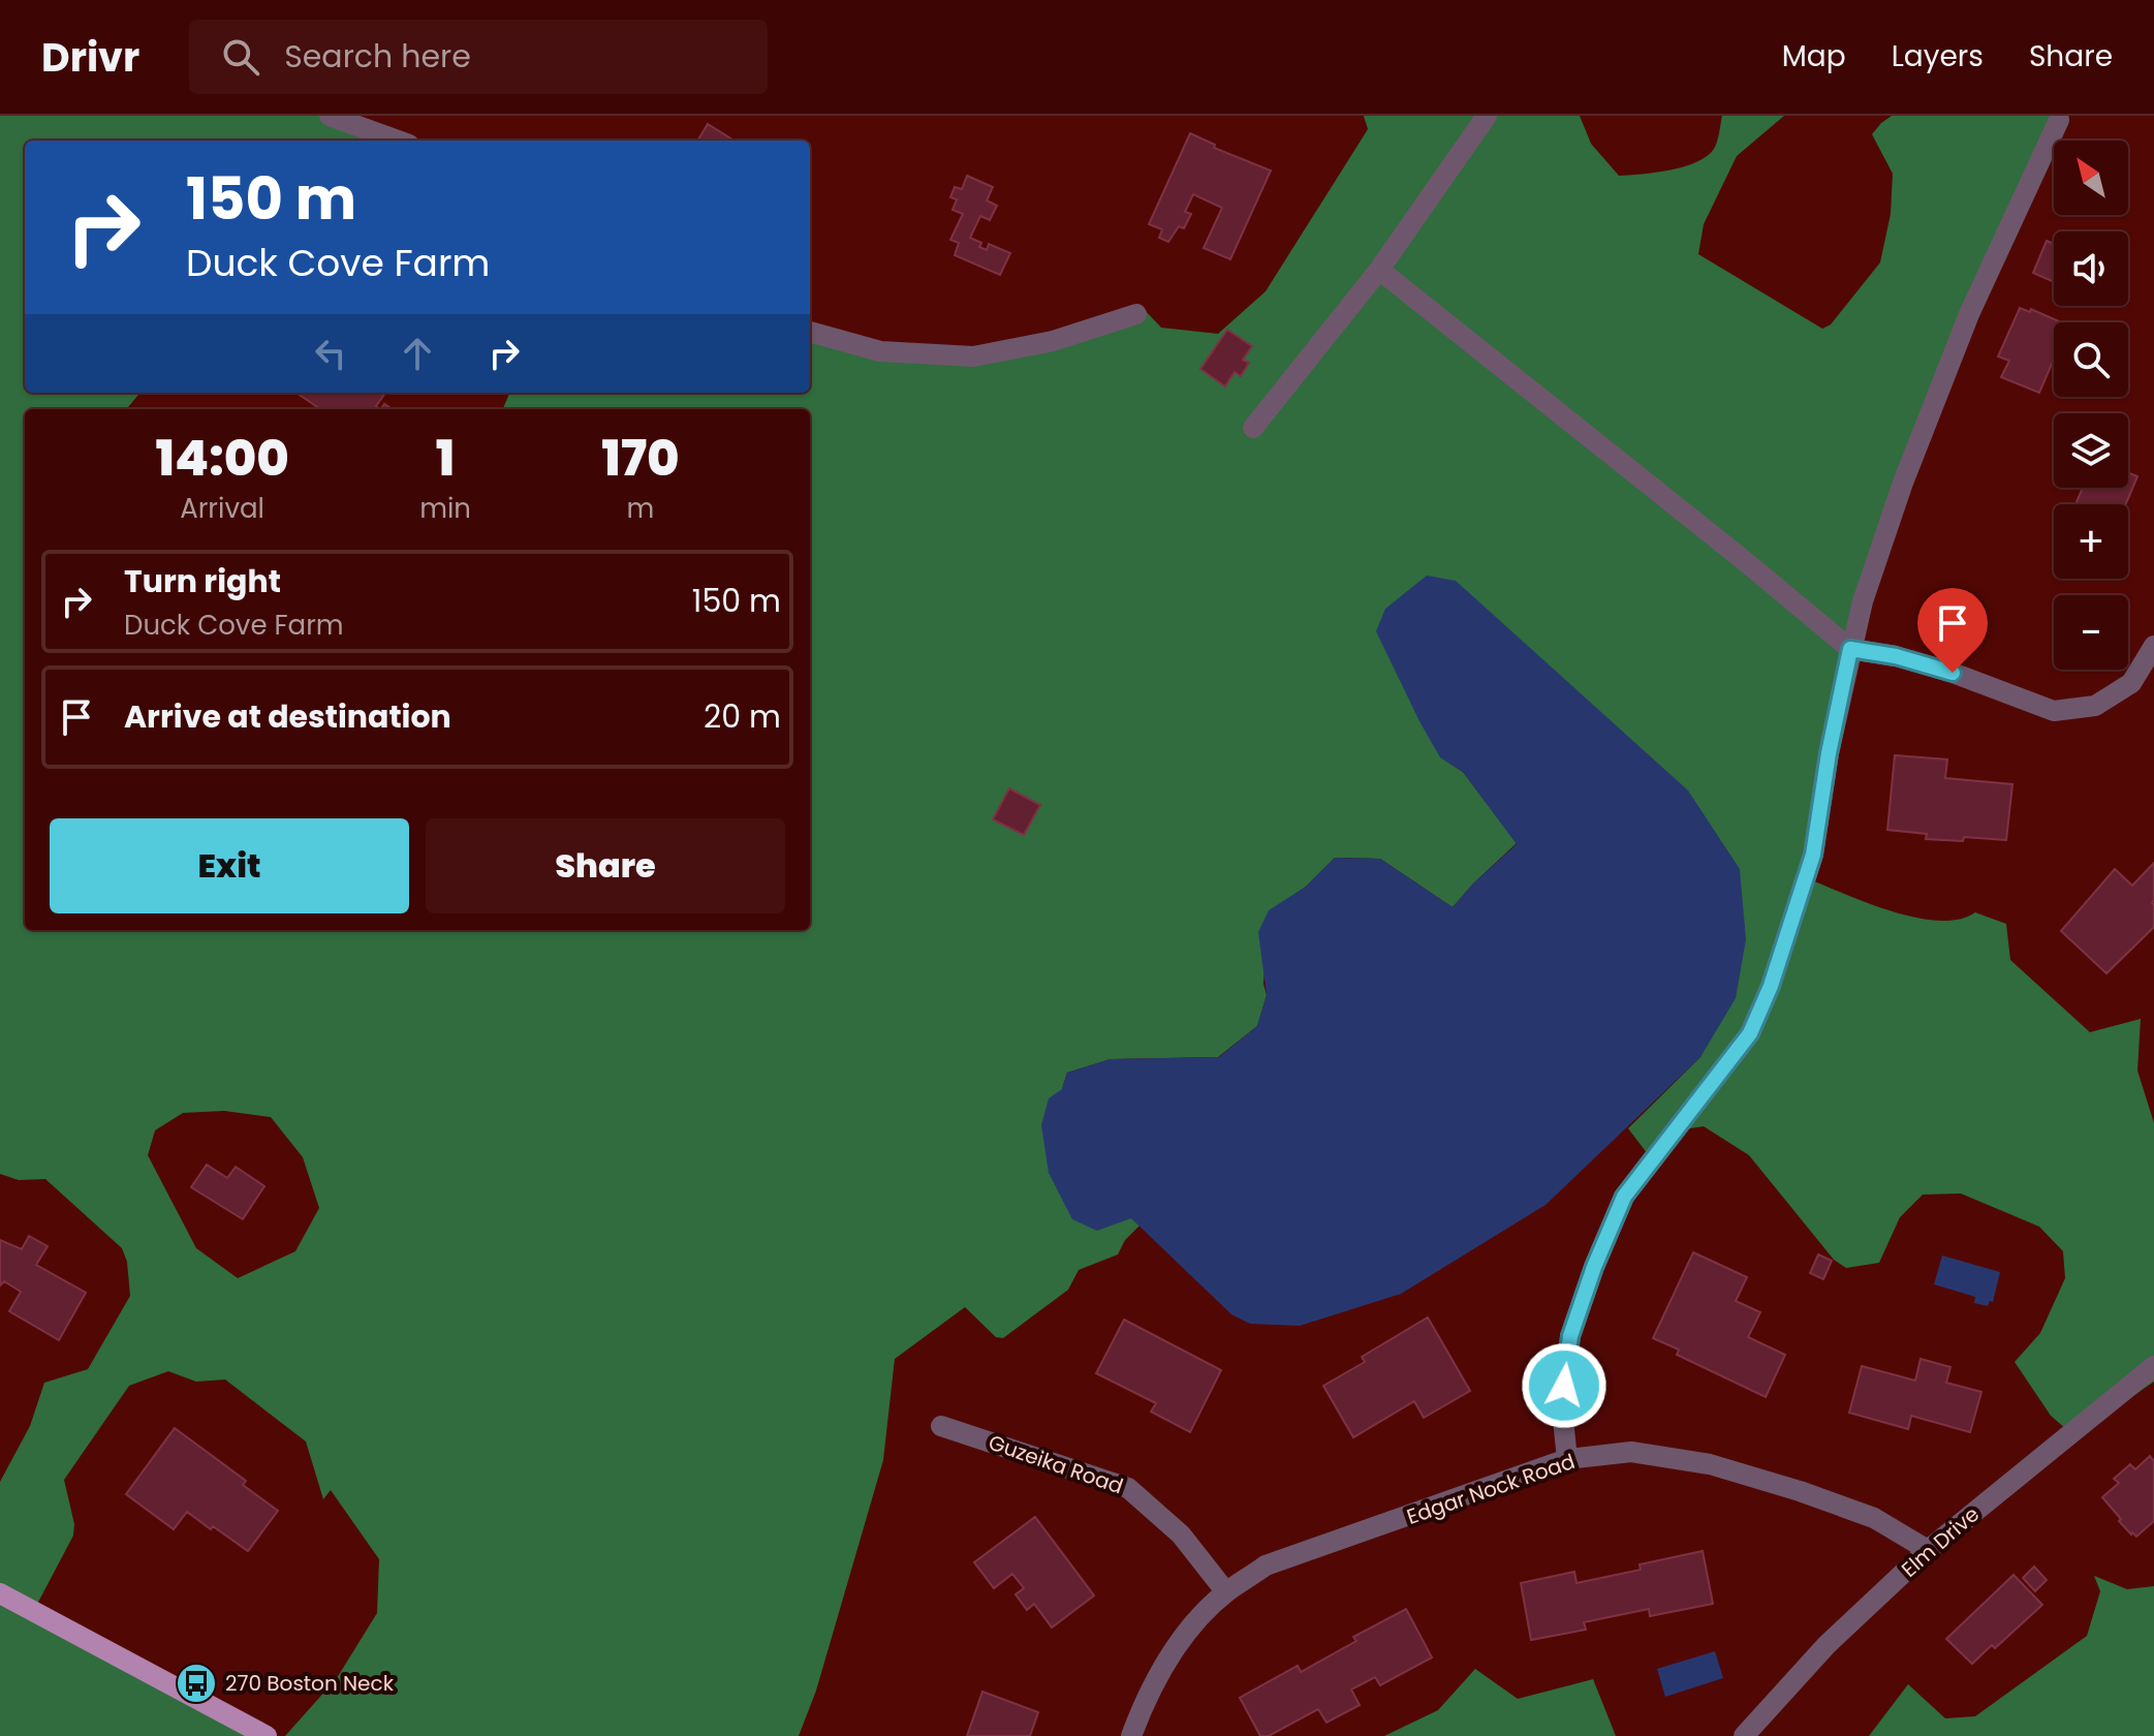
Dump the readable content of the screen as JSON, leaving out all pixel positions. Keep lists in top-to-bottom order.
{
  "streets": {
    "street": ["Guzeika Road", "Edgar Nock Road", "Elm Drive"]
  },
  "crossings": [
    ["Guzeika Road", "Edgar Nock Road"],
    ["Edgar Nock Road", "Elm Drive"]
  ],
  "places": {
    "bus stop": ["270 Boston Neck"]
  },
  "north": "top left",
  "page": {
    "header": "Drivr",
    "search": "Search here",
    "nav": ["Map", "Layers", "Share"],
    "map_buttons": ["+", "−"],
    "turn": ["150 m", "Duck Cove Farm"],
    "eta": [
      "14:00",
      "Arrival",
      "1",
      "min",
      "170",
      "m"
    ],
    "list": [
      {
        "name": "Turn right",
        "note": "Duck Cove Farm",
        "value": "150 m"
      },
      {
        "name": "Arrive at destination",
        "value": "20 m"
      }
    ],
    "buttons": ["Exit", "Share"]
  }
}
